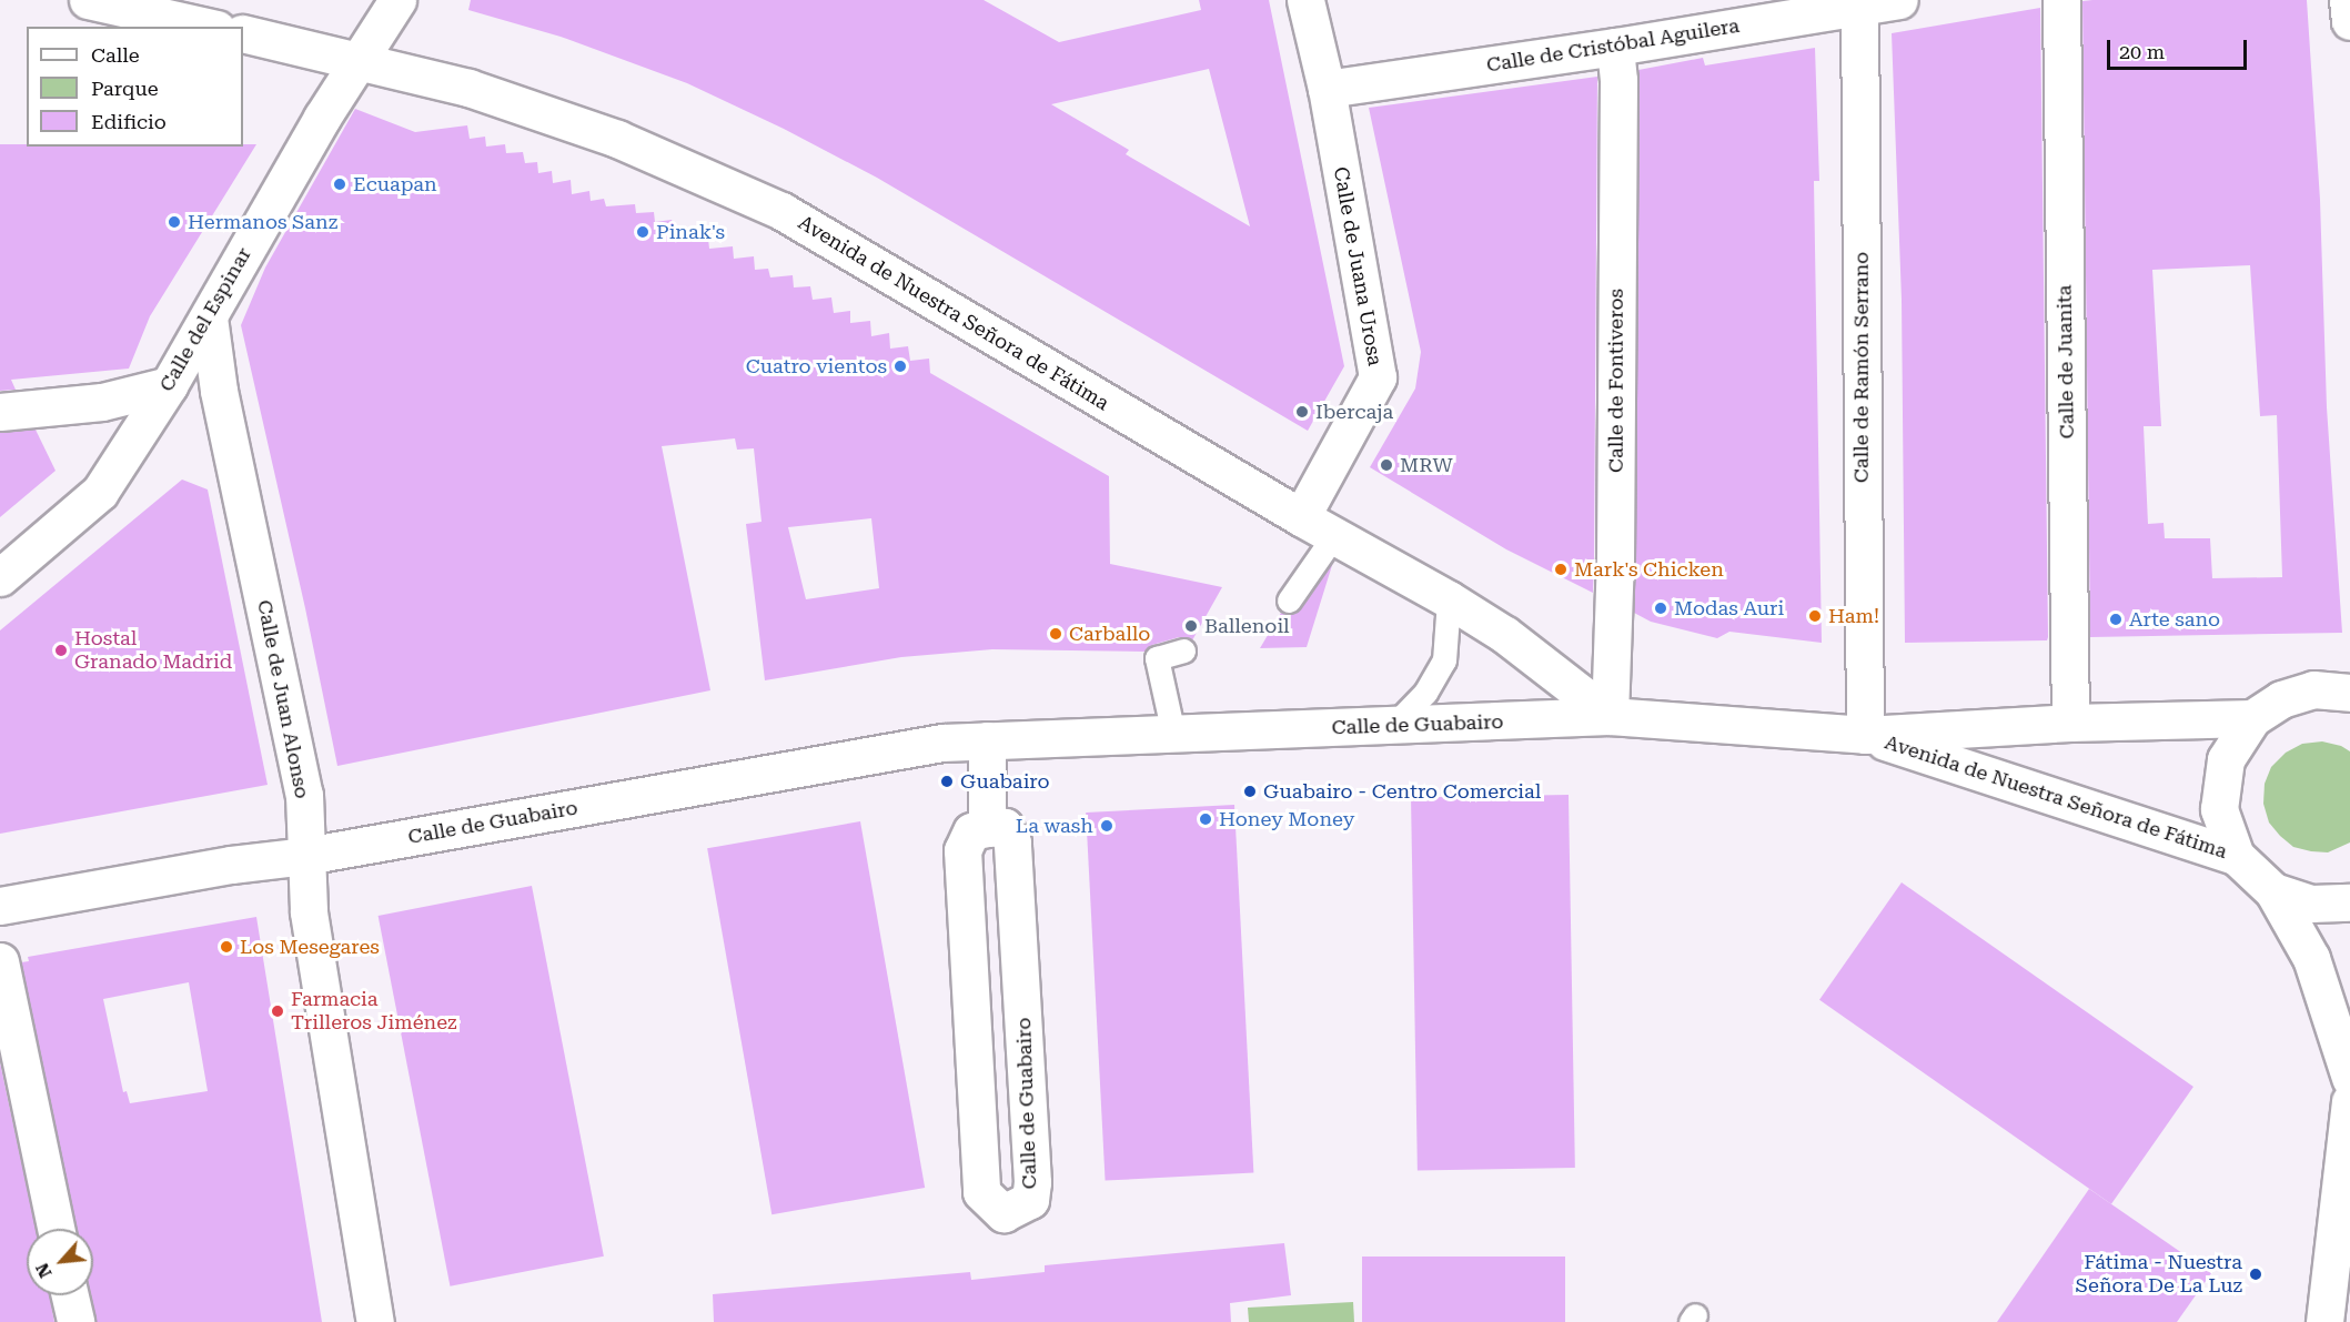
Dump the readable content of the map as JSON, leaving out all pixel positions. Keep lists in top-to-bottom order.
{
  "streets": {
    "street": [
      "Calle de Cristóbal Aguilera",
      "Calle de Juana Urosa",
      "Avenida de Nuestra Señora de Fátima",
      "Calle del Espinar",
      "Calle de Juanita",
      "Calle de Ramón Serrano",
      "Calle de Fontiveros",
      "Calle de Juan Alonso",
      "Calle de Guabairo"
    ]
  },
  "crossings": [
    ["Calle de Cristóbal Aguilera", "Calle de Juana Urosa"],
    ["Calle de Cristóbal Aguilera", "Calle de Ramón Serrano"],
    ["Calle de Cristóbal Aguilera", "Calle de Fontiveros"],
    ["Calle de Juana Urosa", "Avenida de Nuestra Señora de Fátima"],
    ["Avenida de Nuestra Señora de Fátima", "Calle del Espinar"],
    ["Avenida de Nuestra Señora de Fátima", "Calle de Juanita"],
    ["Avenida de Nuestra Señora de Fátima", "Calle de Ramón Serrano"],
    ["Avenida de Nuestra Señora de Fátima", "Calle de Fontiveros"],
    ["Avenida de Nuestra Señora de Fátima", "Calle de Guabairo"],
    ["Calle del Espinar", "Calle de Juan Alonso"],
    ["Calle de Ramón Serrano", "Calle de Guabairo"],
    ["Calle de Fontiveros", "Calle de Guabairo"],
    ["Calle de Juan Alonso", "Calle de Guabairo"]
  ],
  "places": [
    "Ecuapan",
    "Hermanos Sanz",
    "Pinak's",
    "Cuatro vientos",
    "Ibercaja",
    "MRW",
    "Mark's Chicken",
    "Modas Auri",
    "Ham!",
    "Arte sano",
    "Ballenoil",
    "Carballo",
    "Hostal Granado Madrid",
    "Guabairo",
    "Guabairo - Centro Comercial",
    "Honey Money",
    "La wash",
    "Los Mesegares",
    "Farmacia Trilleros Jiménez",
    "Fátima - Nuestra Señora De La Luz"
  ],
  "legend": ["Calle", "Parque", "Edificio"],
  "scale_bar": "20 m",
  "north": "bottom left"
}
